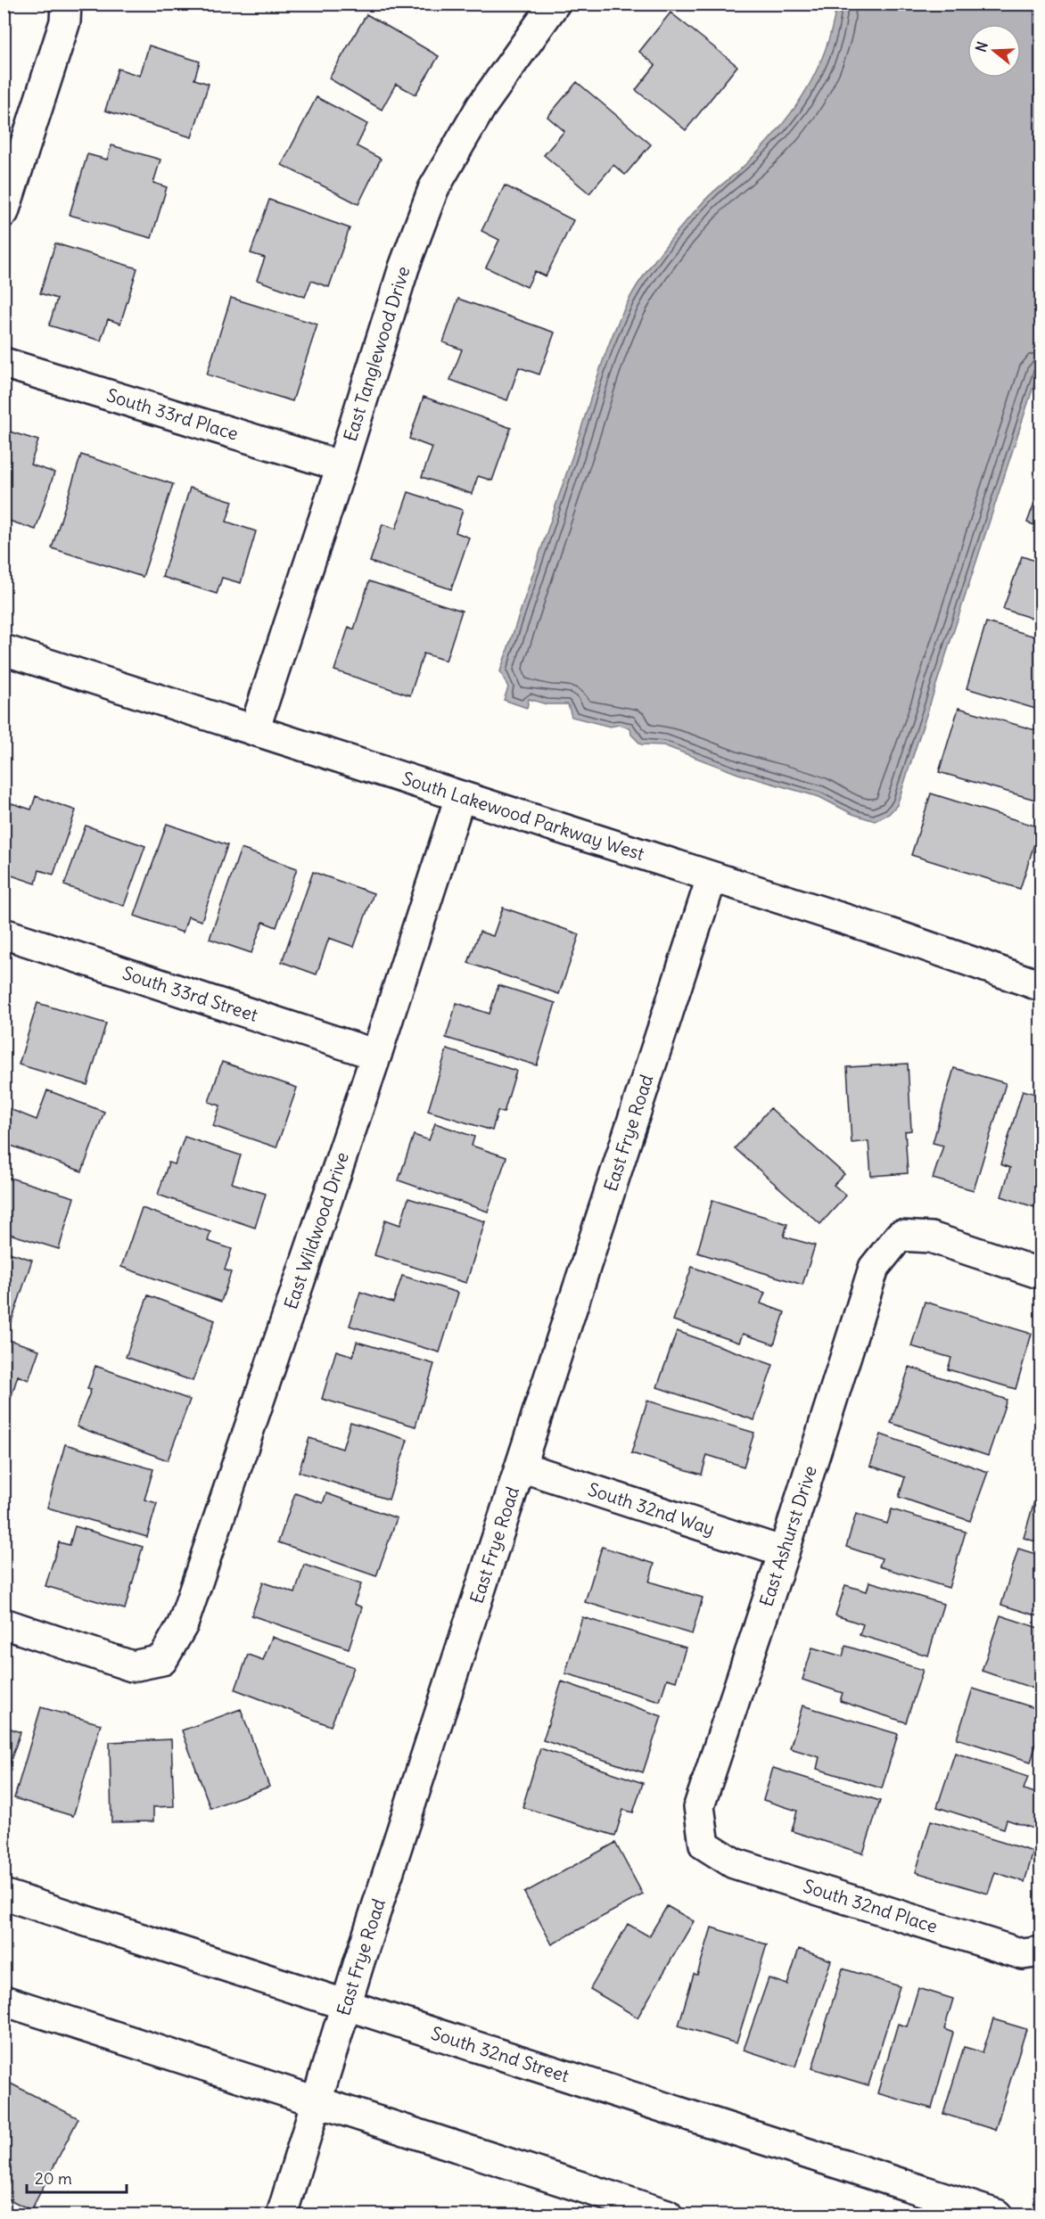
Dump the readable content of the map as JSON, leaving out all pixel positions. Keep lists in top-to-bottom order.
{
  "streets": {
    "street": [
      "East Tanglewood Drive",
      "South 33rd Place",
      "South Lakewood Parkway West",
      "South 33rd Street",
      "East Frye Road",
      "East Wildwood Drive",
      "South 32nd Way",
      "East Ashurst Drive",
      "South 32nd Place",
      "South 32nd Street"
    ]
  },
  "crossings": [
    ["East Tanglewood Drive", "South 33rd Place"],
    ["East Tanglewood Drive", "South Lakewood Parkway West"],
    ["South Lakewood Parkway West", "East Frye Road"],
    ["South Lakewood Parkway West", "East Wildwood Drive"],
    ["South 33rd Street", "East Wildwood Drive"],
    ["East Frye Road", "South 32nd Way"],
    ["East Frye Road", "South 32nd Street"],
    ["South 32nd Way", "East Ashurst Drive"],
    ["East Ashurst Drive", "South 32nd Place"]
  ],
  "scale_bar": "20 m",
  "north": "left"
}
